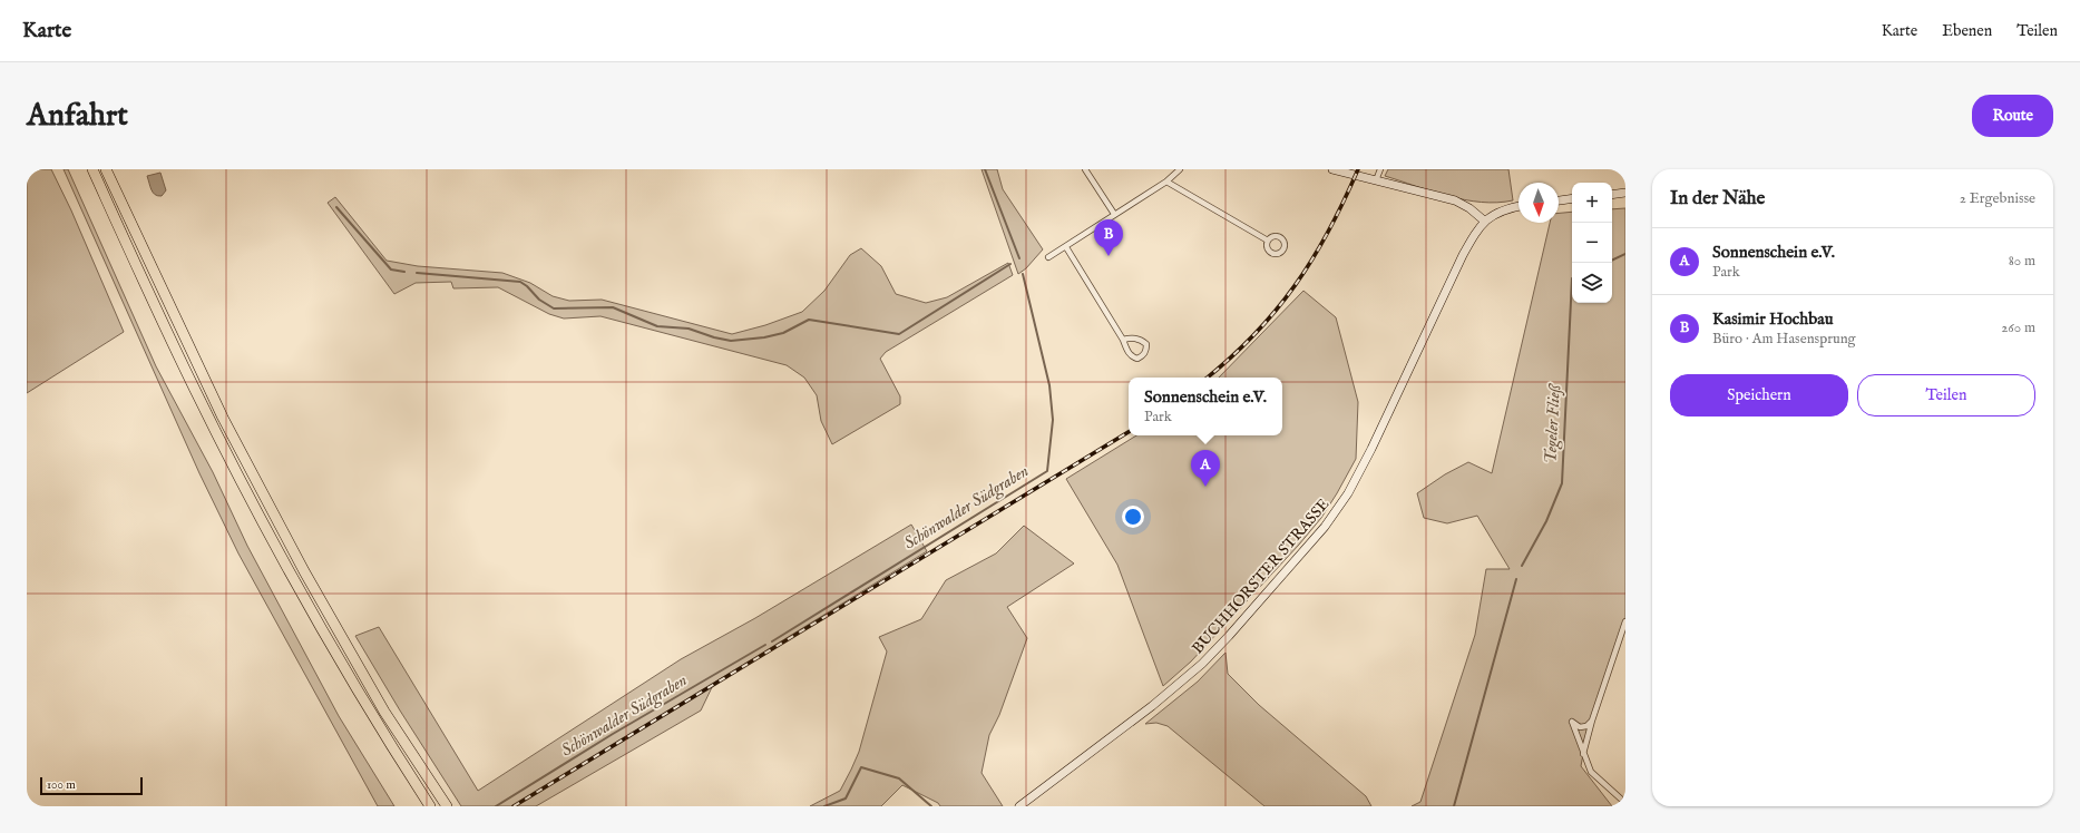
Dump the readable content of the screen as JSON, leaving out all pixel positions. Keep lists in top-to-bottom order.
{
  "streets": {
    "main road": ["BUCHHORSTER STRASSE"]
  },
  "water": ["Tegeler Fließ", "Schönwalder Südgraben"],
  "scale_bar": "100 m",
  "north": "bottom",
  "page": {
    "header": "Karte",
    "nav": ["Karte", "Ebenen", "Teilen"],
    "buttons": [
      "Route",
      ["Speichern", "Teilen"]
    ],
    "title": "Anfahrt",
    "heading": ["In der Nähe", "2 Ergebnisse"],
    "map_buttons": ["+", "−"],
    "pins": ["B", "A"],
    "list": [
      {
        "mark": "A",
        "name": "Sonnenschein e.V.",
        "note": "Park",
        "value": "80 m"
      },
      {
        "mark": "B",
        "name": "Kasimir Hochbau",
        "note": "Büro · Am Hasensprung",
        "value": "260 m"
      }
    ],
    "popup": ["Sonnenschein e.V.", "Park"],
    "scale": "100 m"
  }
}
